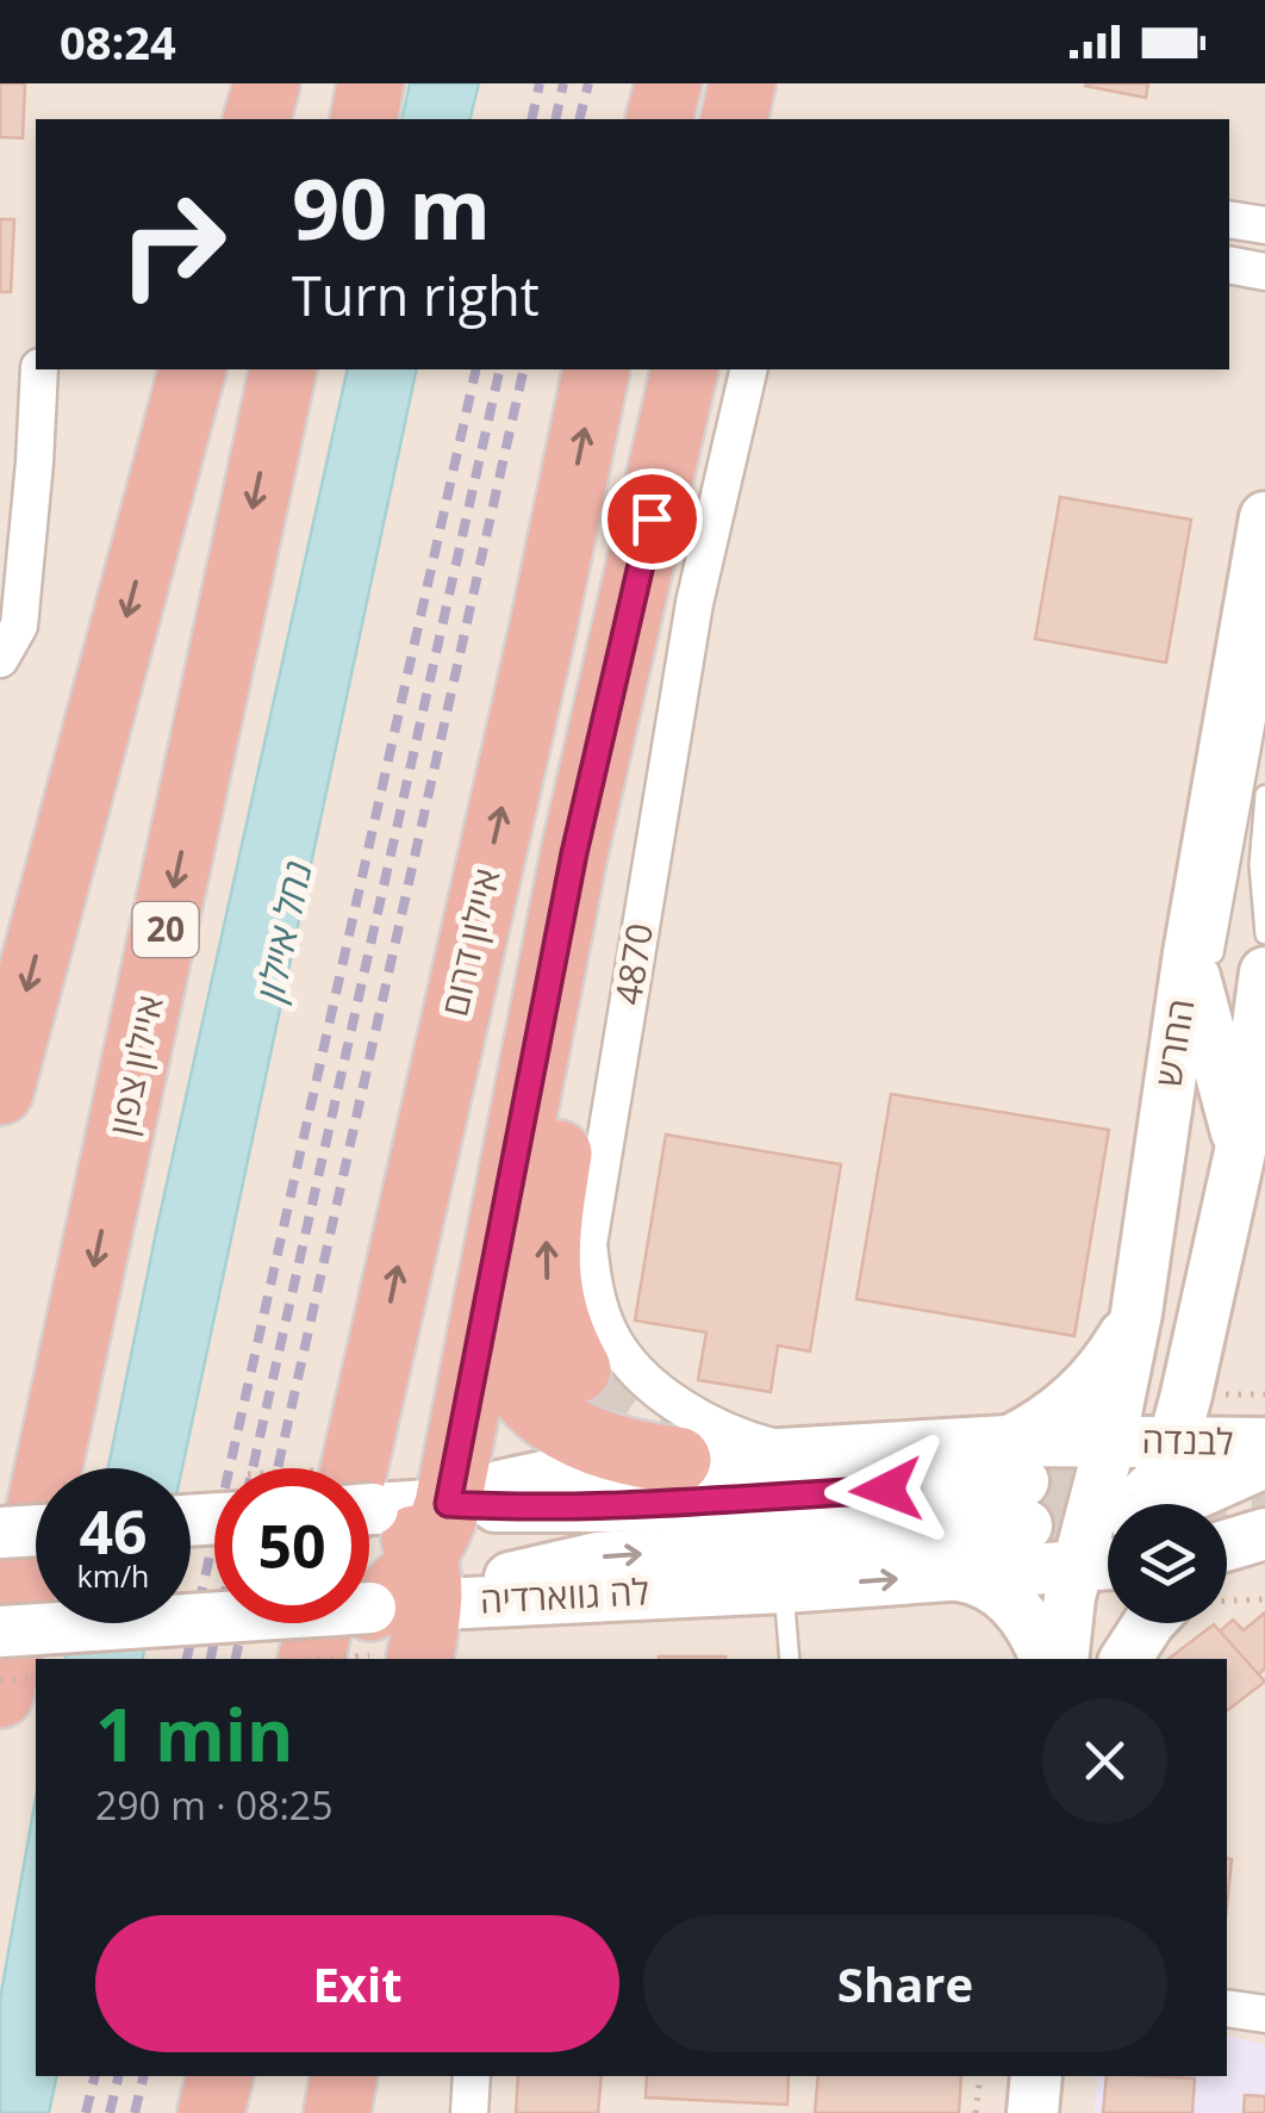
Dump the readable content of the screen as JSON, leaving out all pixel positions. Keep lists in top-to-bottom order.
{
  "streets": {
    "highway": ["20", "איילון דרום", "איילון צפון"],
    "main road": ["החרש", "לבנדה", "לה גווארדיה"],
    "street": ["4870"]
  },
  "crossings": [
    ["4870", "לה גווארדיה"],
    ["החרש", "לבנדה"],
    ["החרש", "לה גווארדיה"],
    ["לבנדה", "לה גווארדיה"]
  ],
  "water": ["נחל איילון"],
  "page": {
    "status": "08:24",
    "turn": ["90 m", "Turn right"],
    "speed": "46 km/h",
    "limit": "50",
    "heading": ["1 min", "290 m · 08:25"],
    "buttons": ["Exit", "Share"]
  }
}
